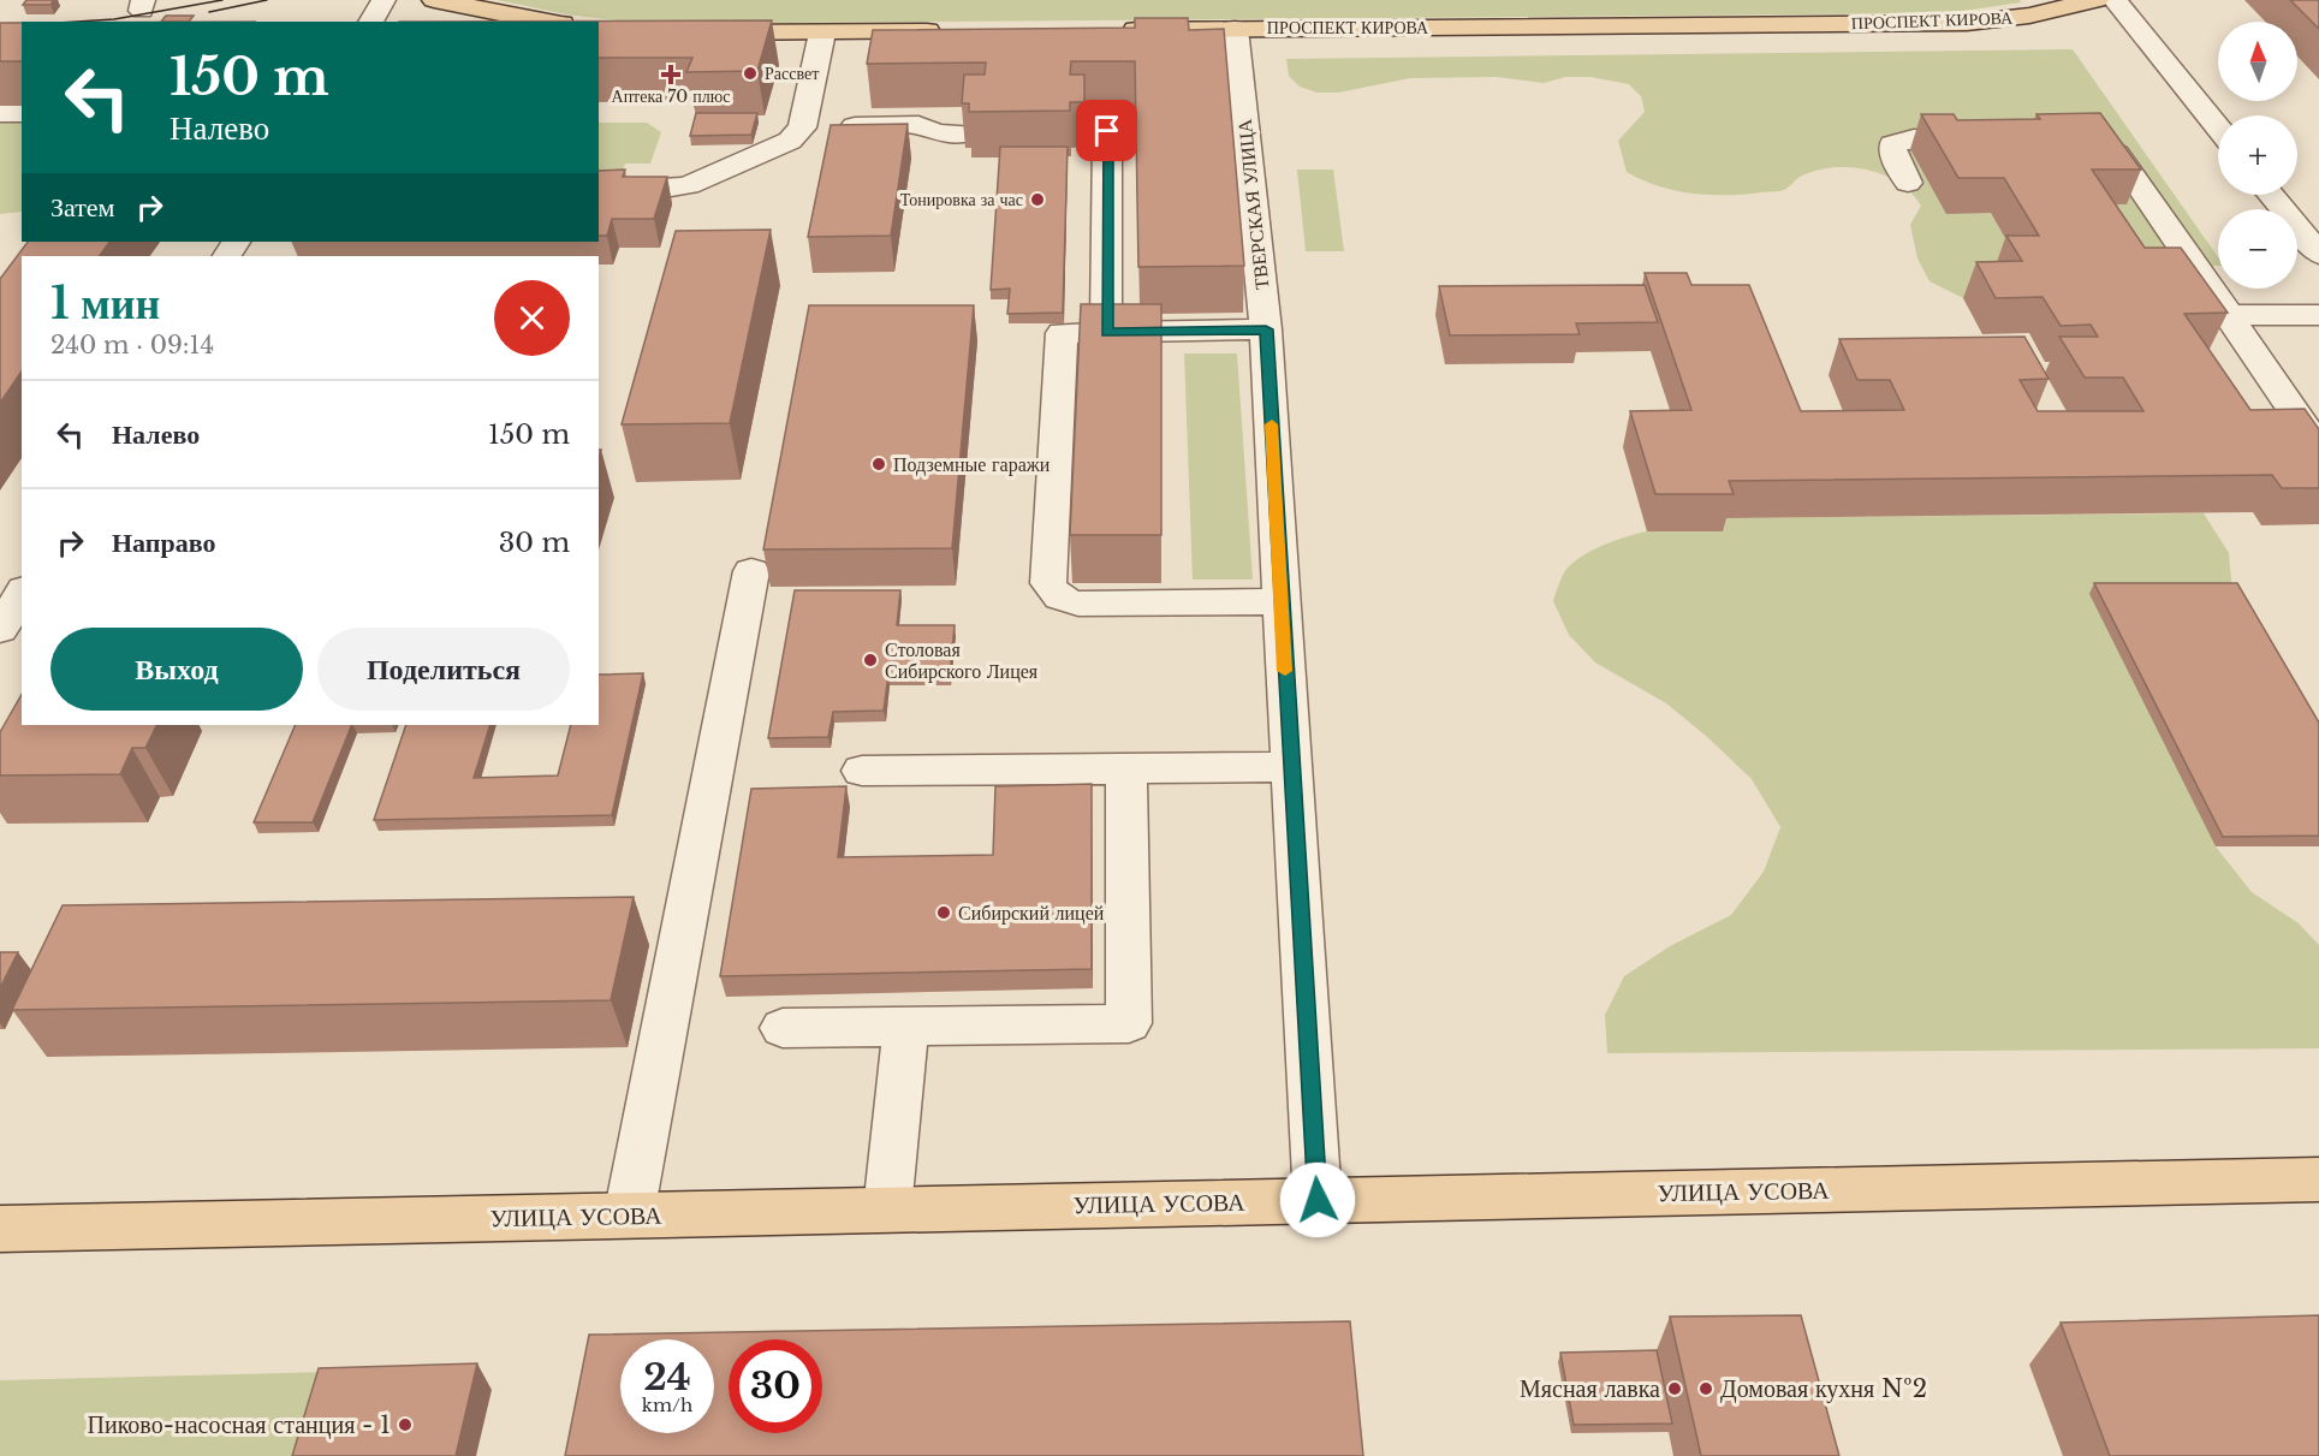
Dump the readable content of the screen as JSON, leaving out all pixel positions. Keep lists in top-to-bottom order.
{
  "streets": {
    "main road": ["ПРОСПЕКТ КИРОВА", "УЛИЦА УСОВА"],
    "street": ["ТВЕРСКАЯ УЛИЦА"]
  },
  "crossings": [
    ["ПРОСПЕКТ КИРОВА", "ТВЕРСКАЯ УЛИЦА"],
    ["ТВЕРСКАЯ УЛИЦА", "УЛИЦА УСОВА"]
  ],
  "places": {
    "other": [
      "Рассвет",
      "Тонировка за час",
      "Подземные гаражи",
      "Столовая Сибирского Лицея",
      "Сибирский лицей",
      "Мясная лавка",
      "Домовая кухня №2",
      "Пиково-насосная станция - 1"
    ],
    "health": ["Аптека 70 плюс"]
  },
  "north": "top",
  "page": {
    "map_buttons": ["+", "−"],
    "turn": ["150 m", "Налево"],
    "then": "Затем",
    "heading": ["1 мин", "240 m · 09:14"],
    "list": [
      {
        "name": "Налево",
        "value": "150 m"
      },
      {
        "name": "Направо",
        "value": "30 m"
      }
    ],
    "buttons": ["Выход", "Поделиться"],
    "speed": "24 km/h",
    "limit": "30"
  }
}
